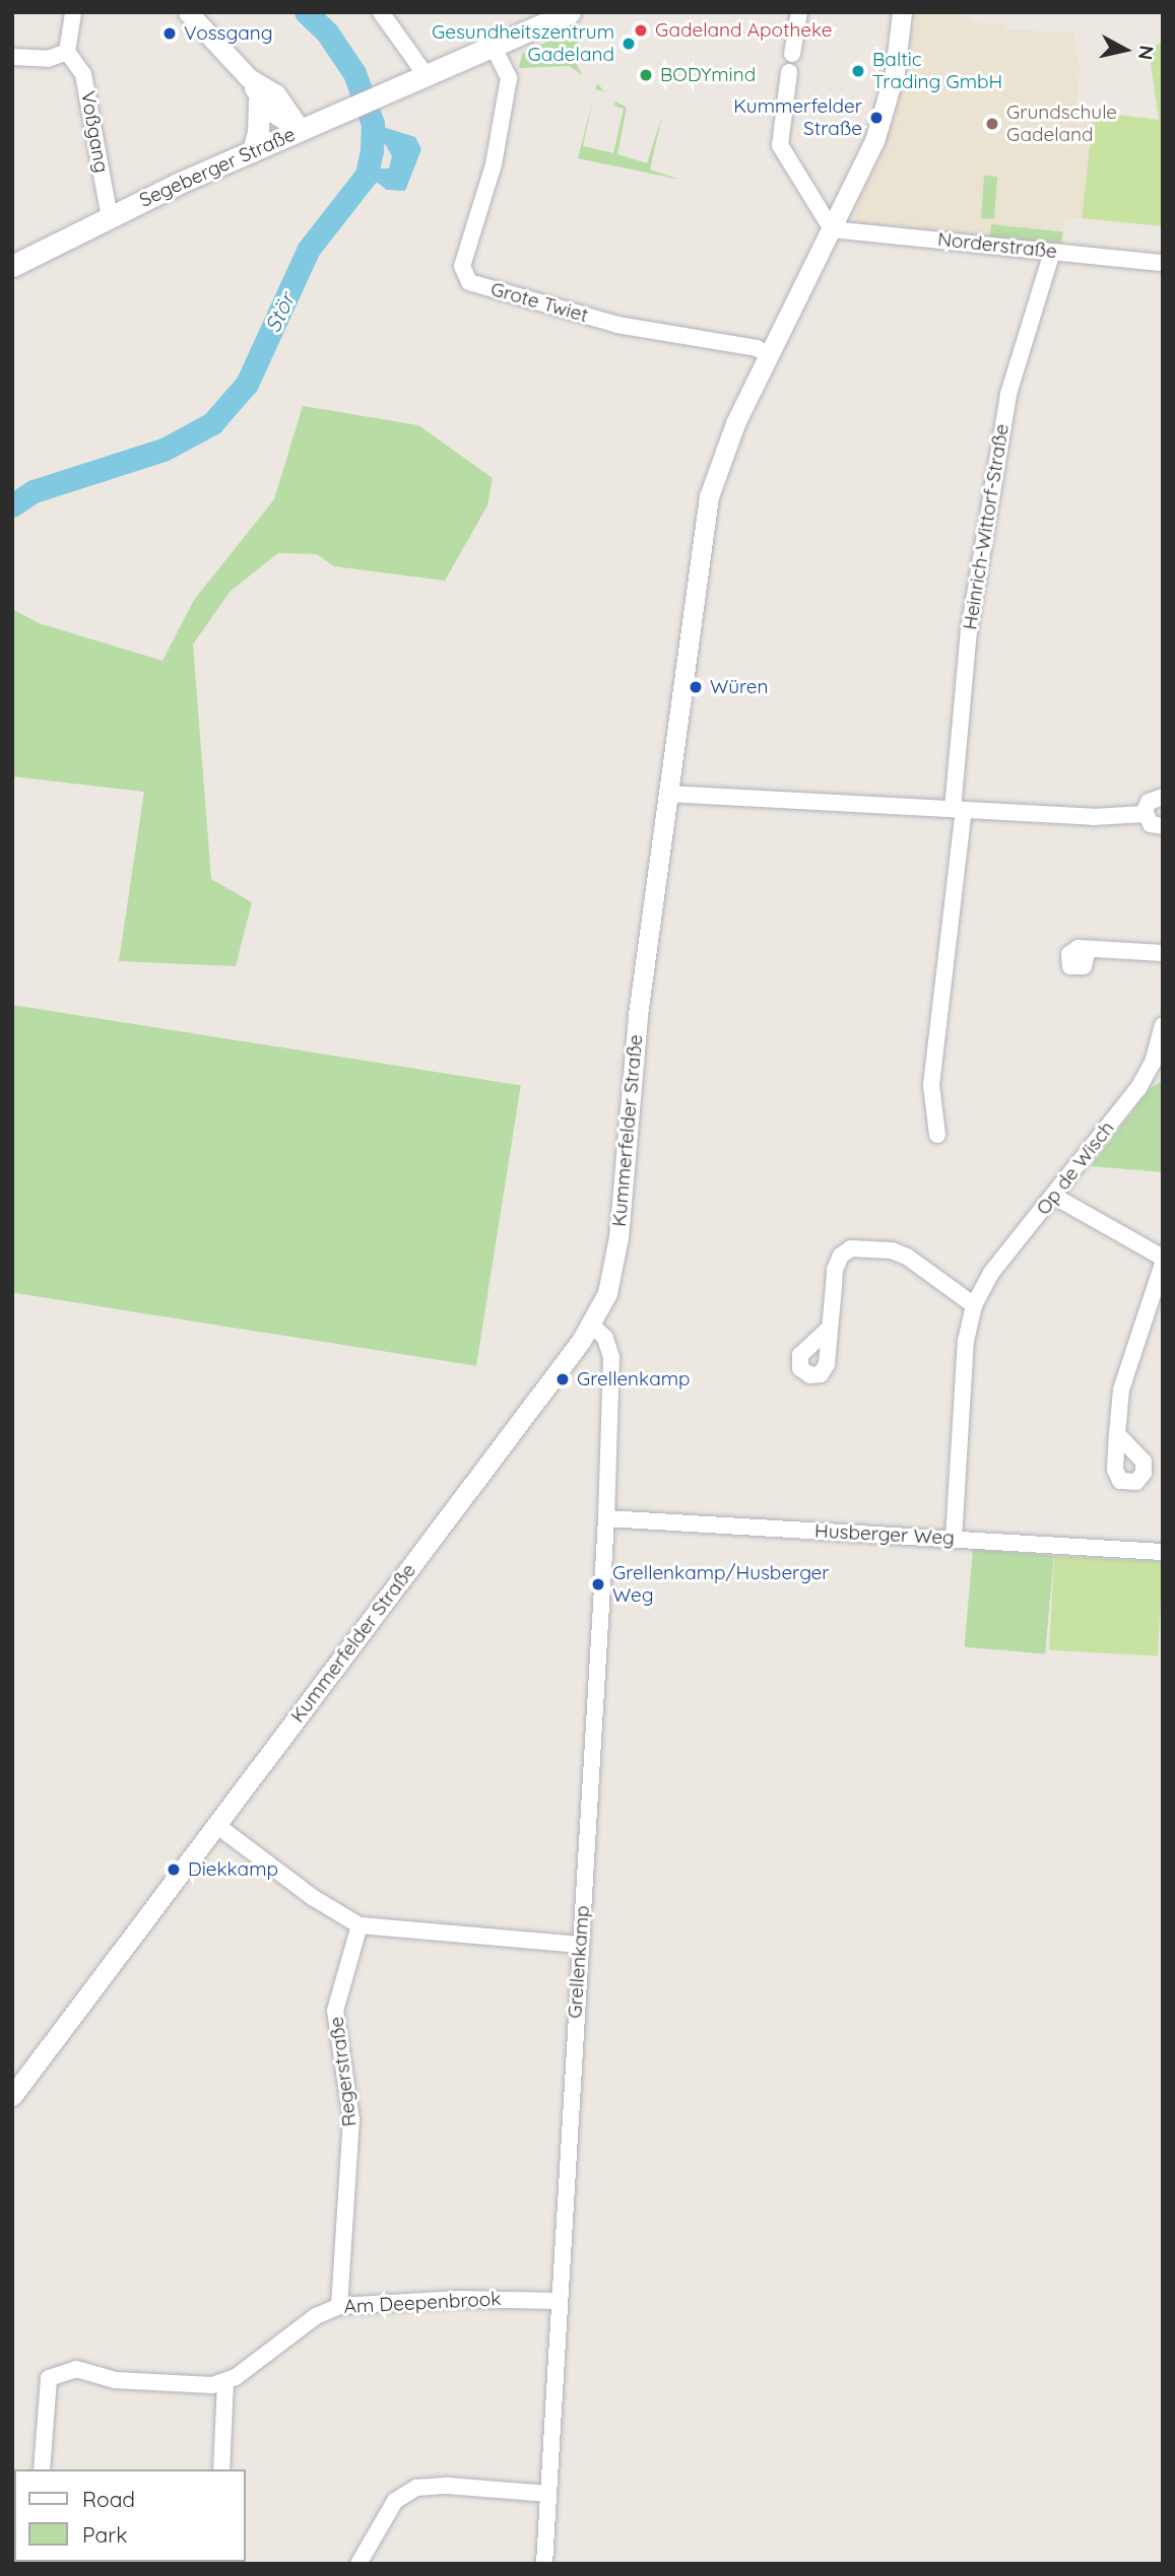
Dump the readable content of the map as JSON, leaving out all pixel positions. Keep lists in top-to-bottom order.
{
  "streets": {
    "main road": ["Segeberger Straße"],
    "street": [
      "Voßgang",
      "Norderstraße",
      "Grote Twiet",
      "Heinrich-Wittorf-Straße",
      "Kummerfelder Straße",
      "Op de Wisch",
      "Husberger Weg",
      "Grellenkamp",
      "Regerstraße",
      "Am Deepenbrook"
    ]
  },
  "crossings": [
    ["Voßgang", "Segeberger Straße"],
    ["Segeberger Straße", "Grote Twiet"],
    ["Norderstraße", "Heinrich-Wittorf-Straße"],
    ["Norderstraße", "Kummerfelder Straße"],
    ["Grote Twiet", "Kummerfelder Straße"],
    ["Kummerfelder Straße", "Grellenkamp"],
    ["Op de Wisch", "Husberger Weg"],
    ["Husberger Weg", "Grellenkamp"],
    ["Grellenkamp", "Am Deepenbrook"],
    ["Regerstraße", "Am Deepenbrook"]
  ],
  "water": ["Stör"],
  "places": [
    "Gadeland Apotheke",
    "Vossgang",
    "Gesundheitszentrum Gadeland",
    "Baltic Trading GmbH",
    "BODYmind",
    "Kummerfelder Straße",
    "Grundschule Gadeland",
    "Würen",
    "Grellenkamp",
    "Grellenkamp/Husberger Weg",
    "Diekkamp"
  ],
  "legend": ["Road", "Park"],
  "north": "right"
}
